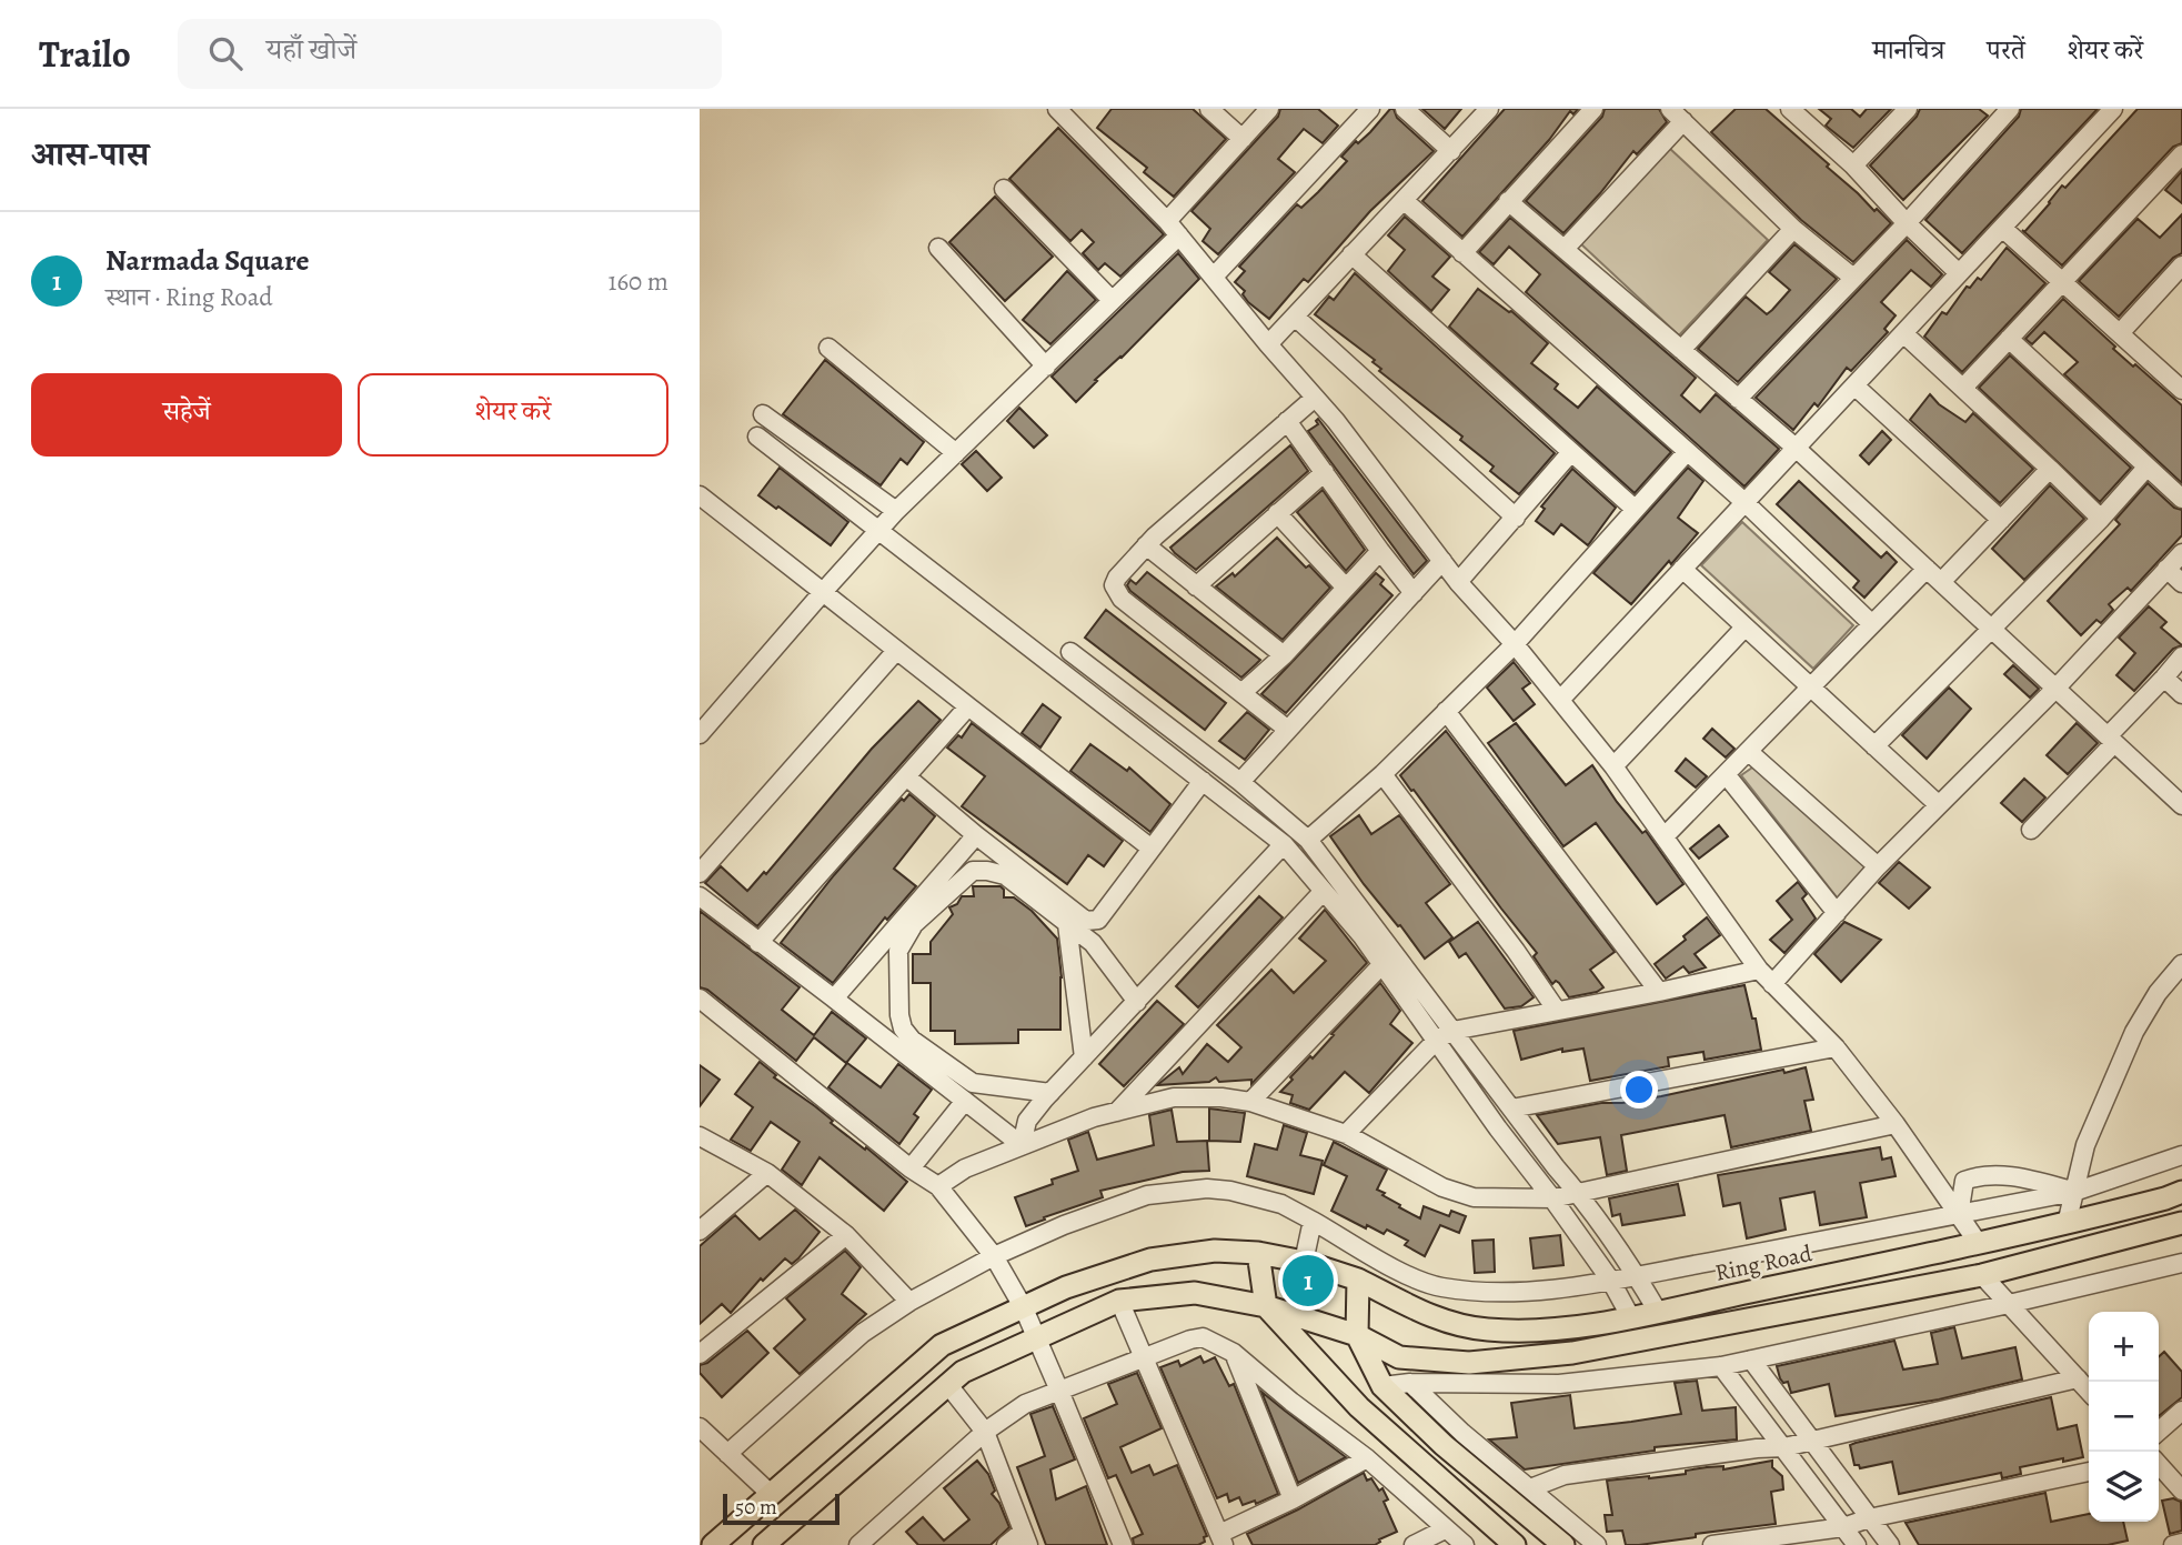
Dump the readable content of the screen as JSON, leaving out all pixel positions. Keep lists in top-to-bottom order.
{
  "streets": {
    "main road": ["Ring Road"]
  },
  "scale_bar": "50 m",
  "page": {
    "header": "Trailo",
    "search": "यहाँ खोजें",
    "nav": ["मानचित्र", "परतें", "शेयर करें"],
    "heading": "आस-पास",
    "list": [
      {
        "mark": "1",
        "name": "Narmada Square",
        "note": "स्थान · Ring Road",
        "value": "160 m"
      }
    ],
    "buttons": ["सहेजें", "शेयर करें"],
    "pins": "1",
    "map_buttons": ["+", "−"],
    "scale": "50 m"
  }
}
